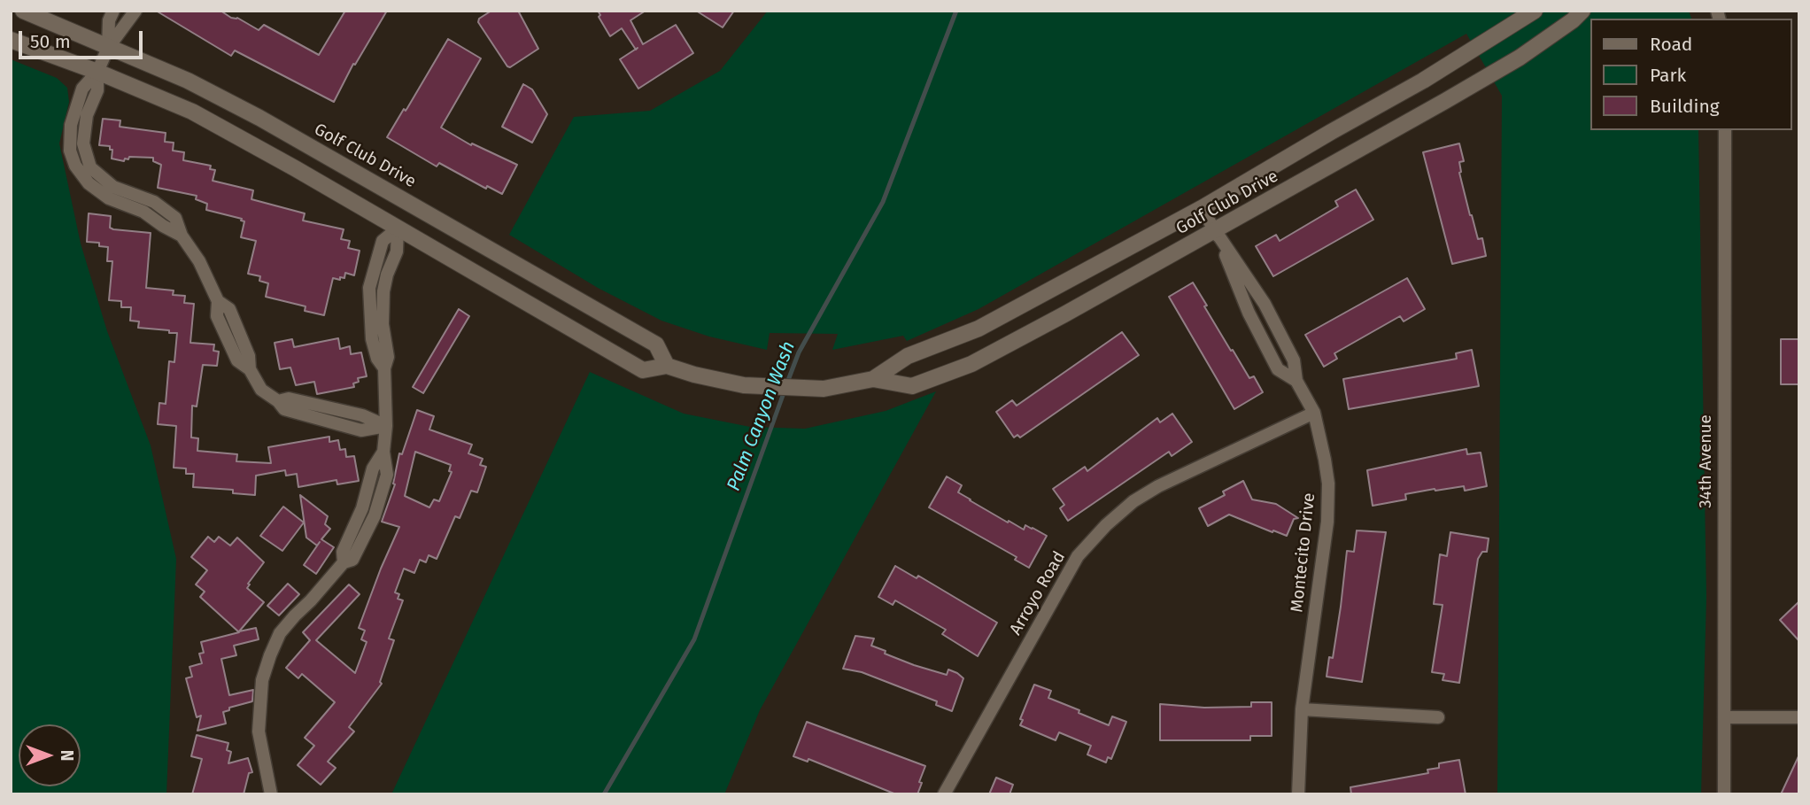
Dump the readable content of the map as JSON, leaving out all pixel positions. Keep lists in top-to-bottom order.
{
  "streets": {
    "street": [
      "Golf Club Drive",
      "34th Avenue",
      "Montecito Drive",
      "Arroyo Road"
    ]
  },
  "crossings": [
    ["Golf Club Drive", "Montecito Drive"],
    ["Montecito Drive", "Arroyo Road"]
  ],
  "water": ["Palm Canyon Wash"],
  "legend": ["Road", "Park", "Building"],
  "scale_bar": "50 m",
  "north": "right"
}
